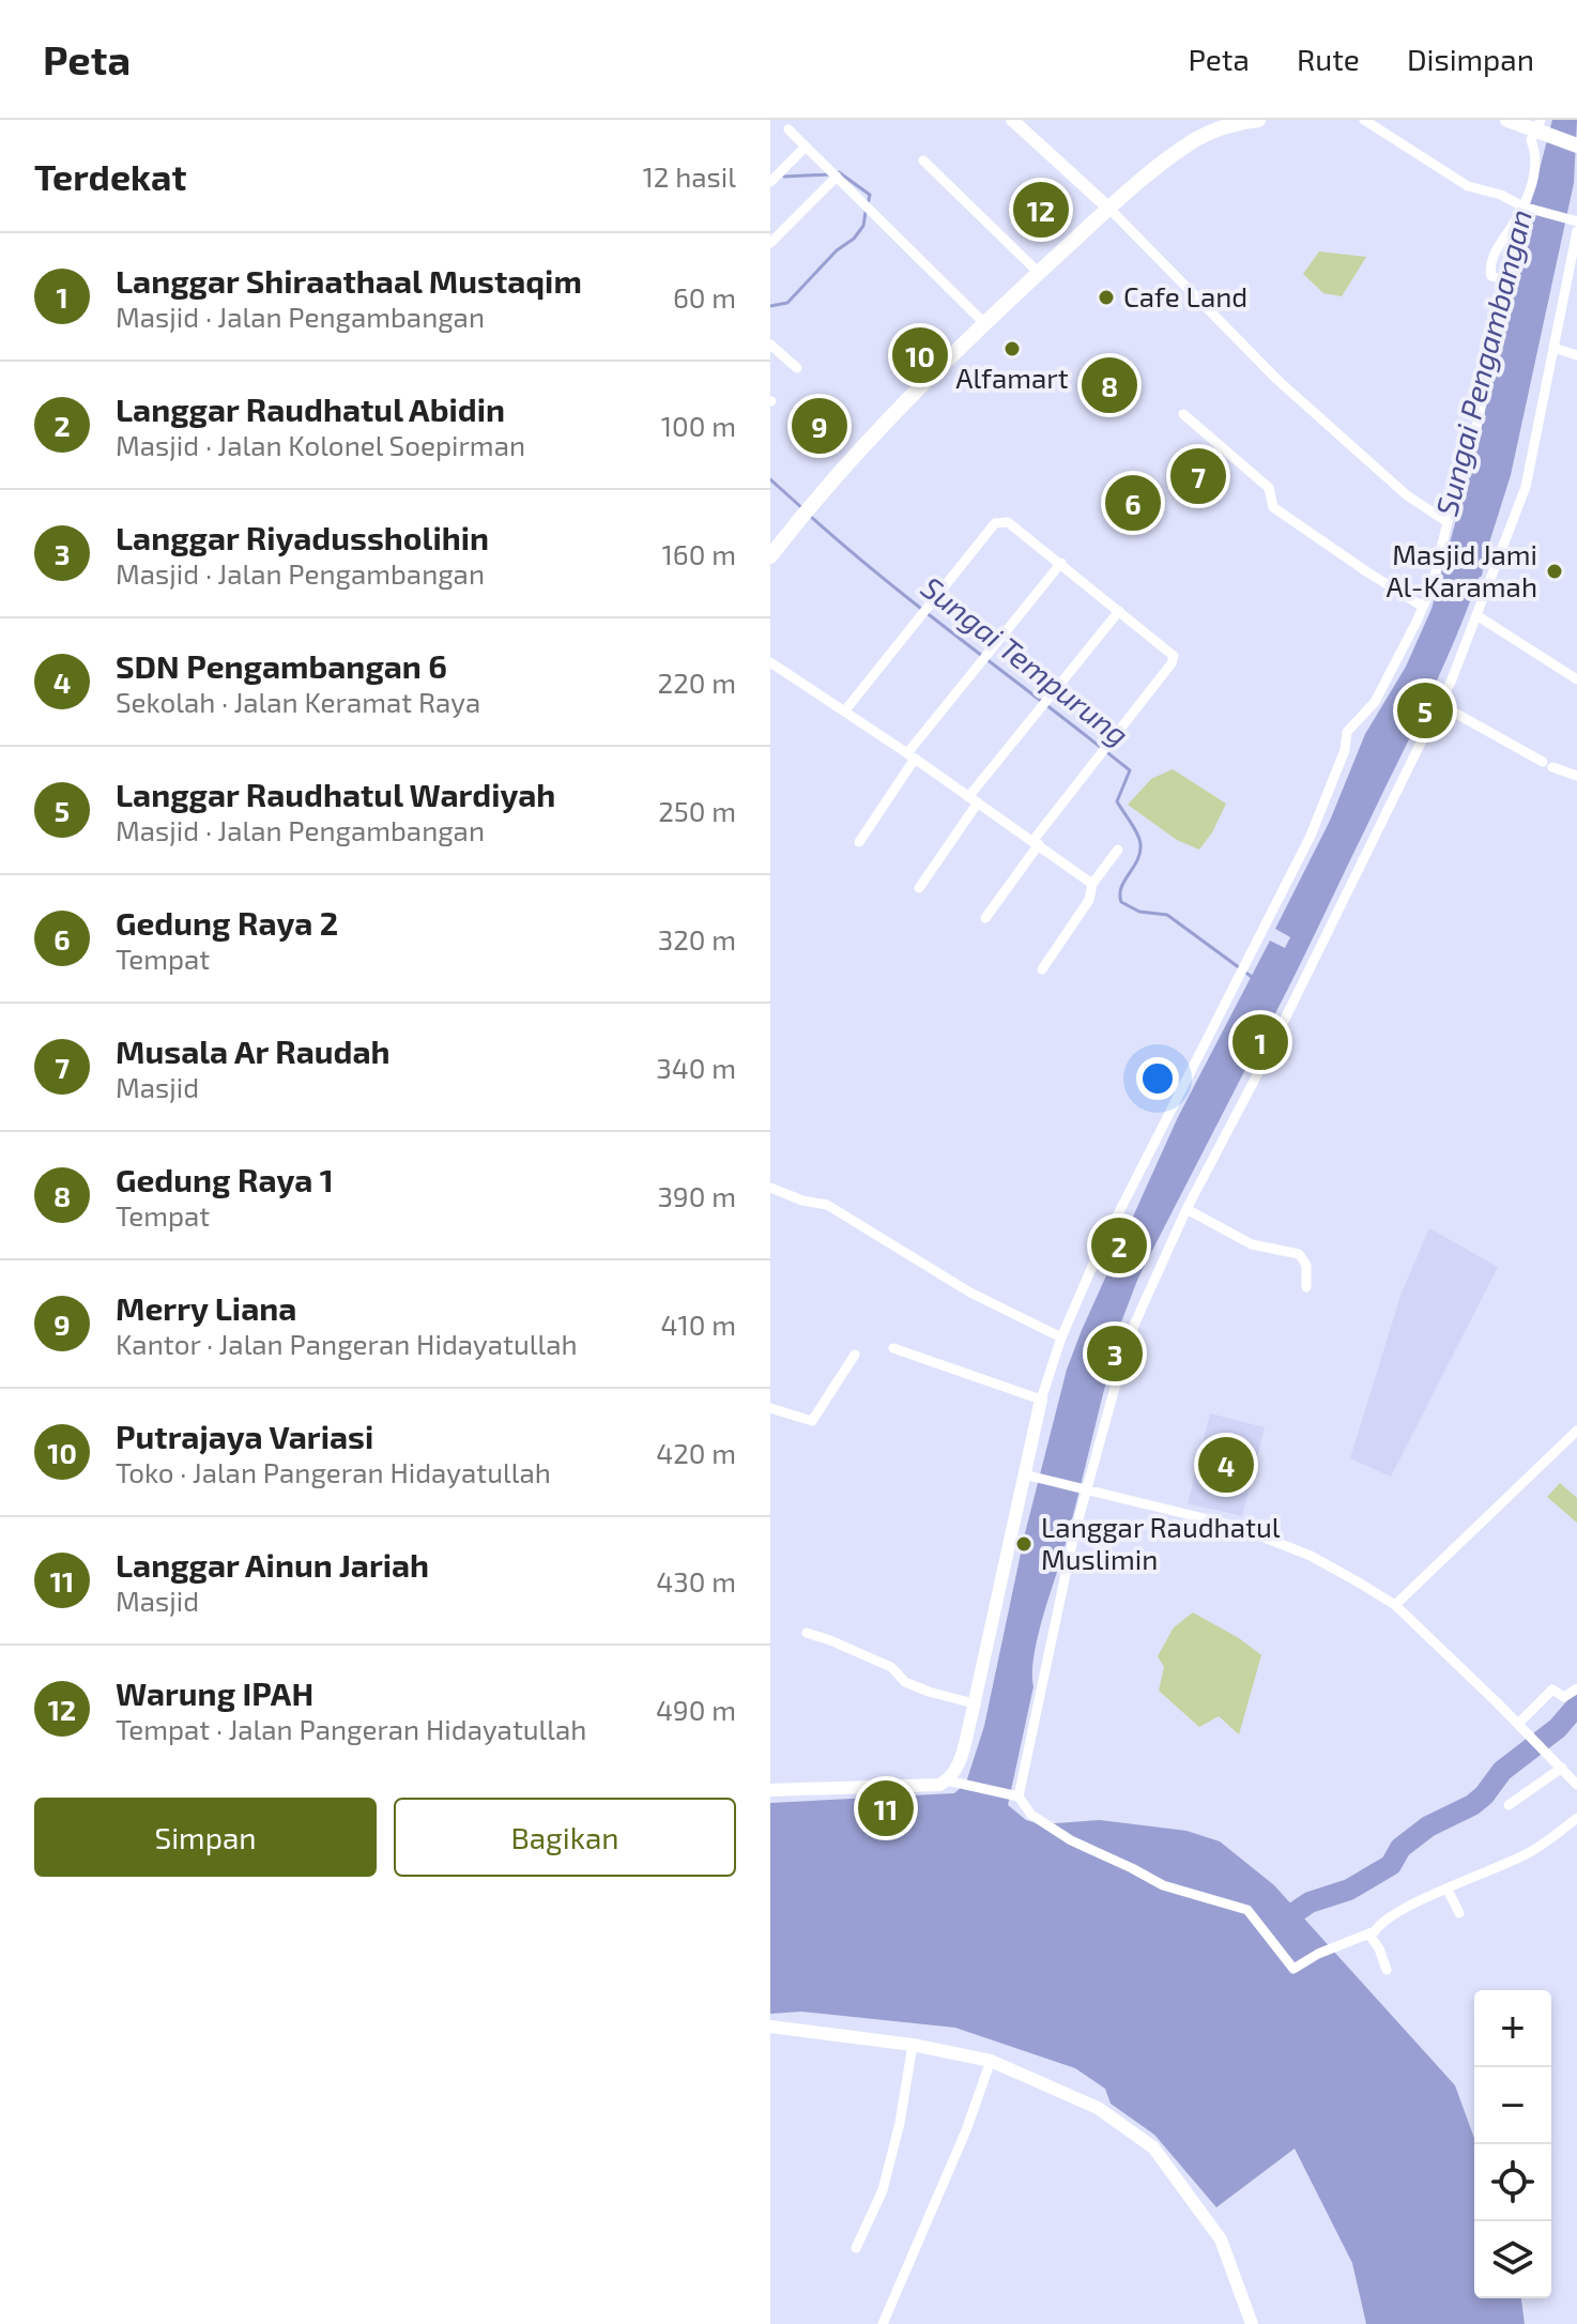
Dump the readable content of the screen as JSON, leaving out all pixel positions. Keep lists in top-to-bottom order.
{
  "water": ["Sungai Pengambangan", "Sungai Tempurung"],
  "places": [
    "Cafe Land",
    "Alfamart",
    "Masjid Jami Al-Karamah",
    "Langgar Raudhatul Muslimin"
  ],
  "page": {
    "header": "Peta",
    "nav": ["Peta", "Rute", "Disimpan"],
    "heading": ["Terdekat", "12 hasil"],
    "pins": [
      "12",
      "10",
      "8",
      "9",
      "7",
      "6",
      "5",
      "1",
      "2",
      "3",
      "4",
      "11"
    ],
    "list": [
      {
        "mark": "1",
        "name": "Langgar Shiraathaal Mustaqim",
        "note": "Masjid · Jalan Pengambangan",
        "value": "60 m"
      },
      {
        "mark": "2",
        "name": "Langgar Raudhatul Abidin",
        "note": "Masjid · Jalan Kolonel Soepirman",
        "value": "100 m"
      },
      {
        "mark": "3",
        "name": "Langgar Riyadussholihin",
        "note": "Masjid · Jalan Pengambangan",
        "value": "160 m"
      },
      {
        "mark": "4",
        "name": "SDN Pengambangan 6",
        "note": "Sekolah · Jalan Keramat Raya",
        "value": "220 m"
      },
      {
        "mark": "5",
        "name": "Langgar Raudhatul Wardiyah",
        "note": "Masjid · Jalan Pengambangan",
        "value": "250 m"
      },
      {
        "mark": "6",
        "name": "Gedung Raya 2",
        "note": "Tempat",
        "value": "320 m"
      },
      {
        "mark": "7",
        "name": "Musala Ar Raudah",
        "note": "Masjid",
        "value": "340 m"
      },
      {
        "mark": "8",
        "name": "Gedung Raya 1",
        "note": "Tempat",
        "value": "390 m"
      },
      {
        "mark": "9",
        "name": "Merry Liana",
        "note": "Kantor · Jalan Pangeran Hidayatullah",
        "value": "410 m"
      },
      {
        "mark": "10",
        "name": "Putrajaya Variasi",
        "note": "Toko · Jalan Pangeran Hidayatullah",
        "value": "420 m"
      },
      {
        "mark": "11",
        "name": "Langgar Ainun Jariah",
        "note": "Masjid",
        "value": "430 m"
      },
      {
        "mark": "12",
        "name": "Warung IPAH",
        "note": "Tempat · Jalan Pangeran Hidayatullah",
        "value": "490 m"
      }
    ],
    "buttons": ["Simpan", "Bagikan"],
    "map_buttons": ["+", "−"]
  }
}
